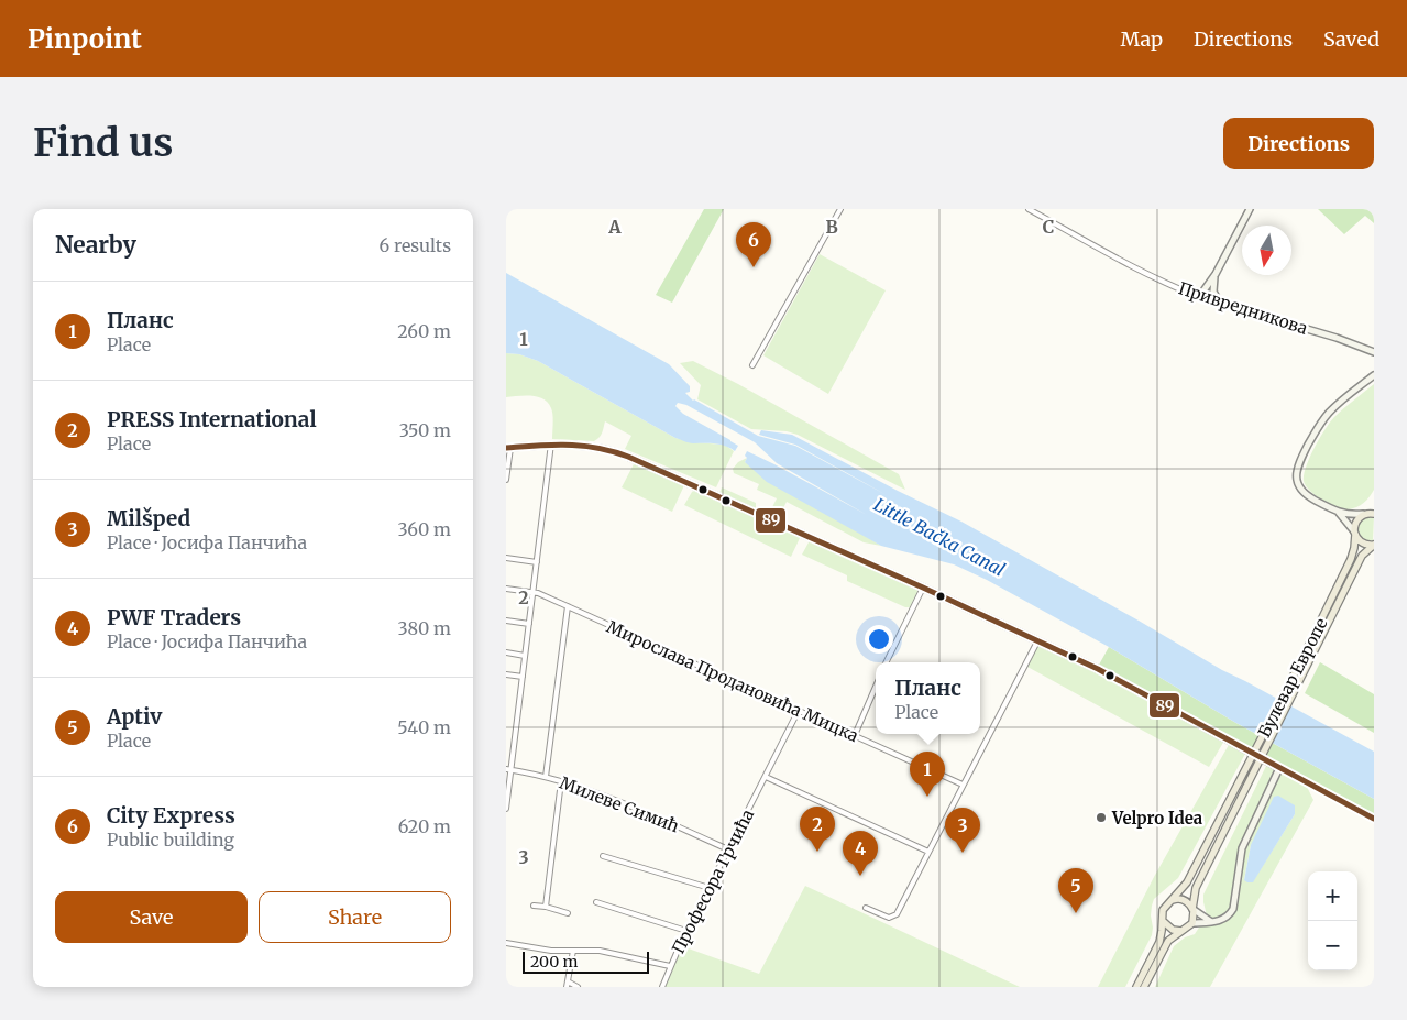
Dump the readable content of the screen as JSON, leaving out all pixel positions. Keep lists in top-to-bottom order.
{
  "streets": {
    "main road": ["Булевар Европе"],
    "street": [
      "Привредникова",
      "Мирослава Продановића Мицка",
      "Милеве Симић",
      "Професора Грчића"
    ]
  },
  "crossings": [
    ["Мирослава Продановића Мицка", "Професора Грчића"],
    ["Милеве Симић", "Професора Грчића"]
  ],
  "water": ["Little Bačka Canal"],
  "places": ["Velpro Idea"],
  "lines": ["transit line 89"],
  "scale_bar": "200 m",
  "north": "bottom",
  "page": {
    "header": "Pinpoint",
    "nav": ["Map", "Directions", "Saved"],
    "buttons": [
      "Directions",
      ["Save", "Share"]
    ],
    "title": "Find us",
    "heading": ["Nearby", "6 results"],
    "pins": [
      "6",
      "1",
      "2",
      "3",
      "4",
      "5"
    ],
    "list": [
      {
        "mark": "1",
        "name": "Планс",
        "note": "Place",
        "value": "260 m"
      },
      {
        "mark": "2",
        "name": "PRESS International",
        "note": "Place",
        "value": "350 m"
      },
      {
        "mark": "3",
        "name": "Milšped",
        "note": "Place · Јосифа Панчића",
        "value": "360 m"
      },
      {
        "mark": "4",
        "name": "PWF Traders",
        "note": "Place · Јосифа Панчића",
        "value": "380 m"
      },
      {
        "mark": "5",
        "name": "Aptiv",
        "note": "Place",
        "value": "540 m"
      },
      {
        "mark": "6",
        "name": "City Express",
        "note": "Public building",
        "value": "620 m"
      }
    ],
    "popup": ["Планс", "Place"],
    "map_buttons": ["+", "−"],
    "scale": "200 m"
  },
  "grid": {
    "columns": ["A", "B", "C"],
    "rows": ["1", "2", "3"]
  }
}
